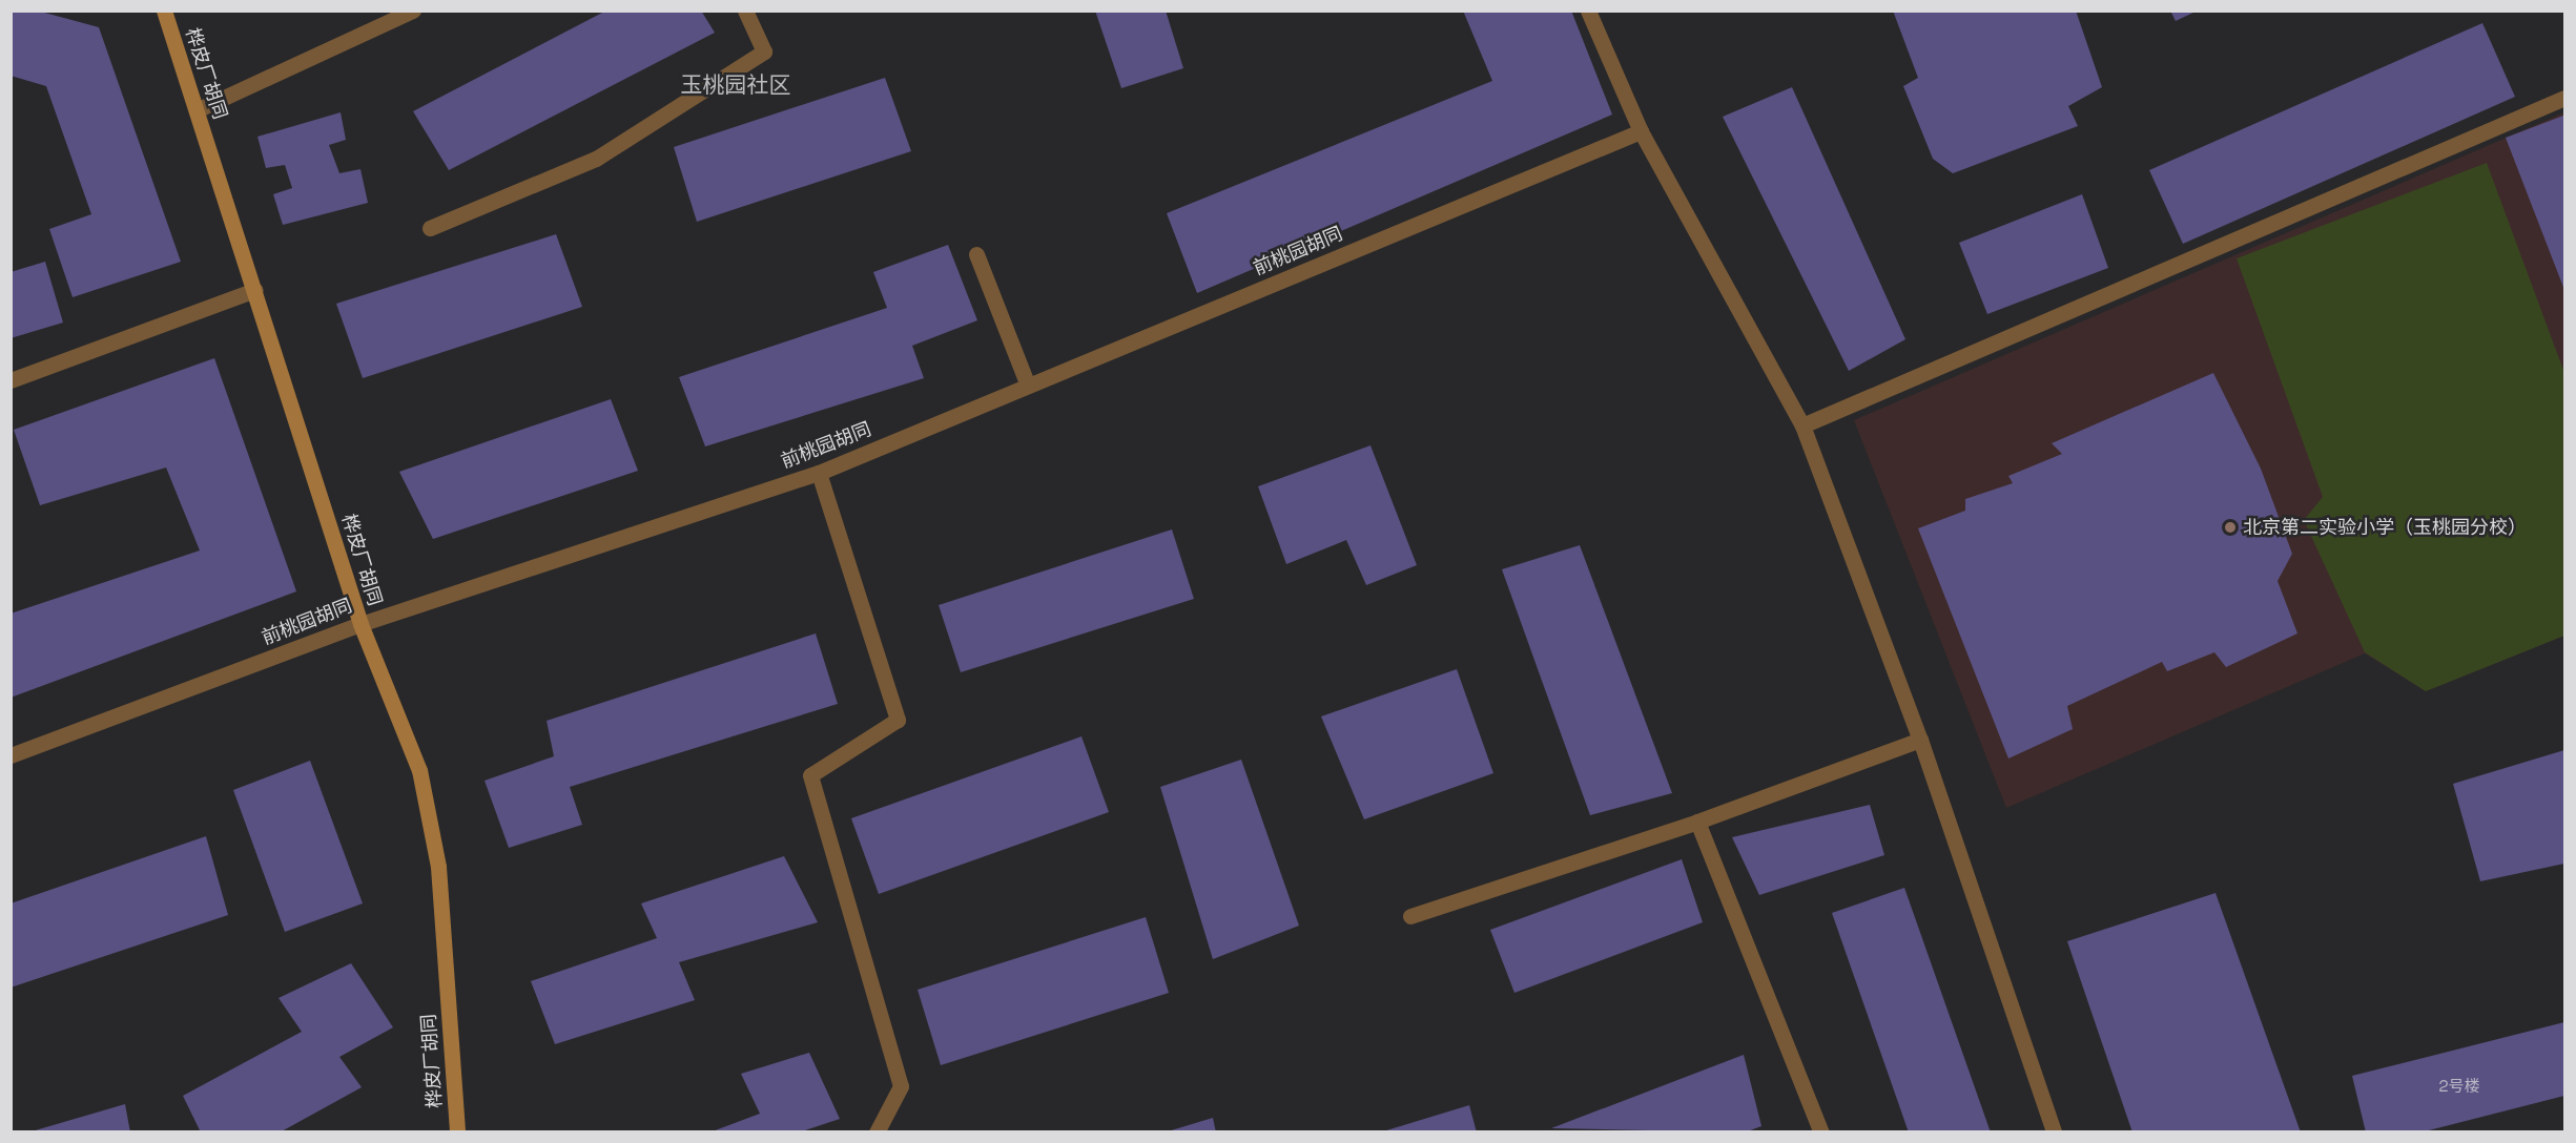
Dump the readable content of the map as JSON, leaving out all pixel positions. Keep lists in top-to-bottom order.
{
  "streets": {
    "street": ["桦皮厂胡同", "前桃园胡同"]
  },
  "crossings": [
    ["桦皮厂胡同", "前桃园胡同"]
  ],
  "districts": ["玉桃园社区"],
  "places": ["北京第二实验小学（玉桃园分校）"],
  "house_numbers": ["2号楼"]
}
